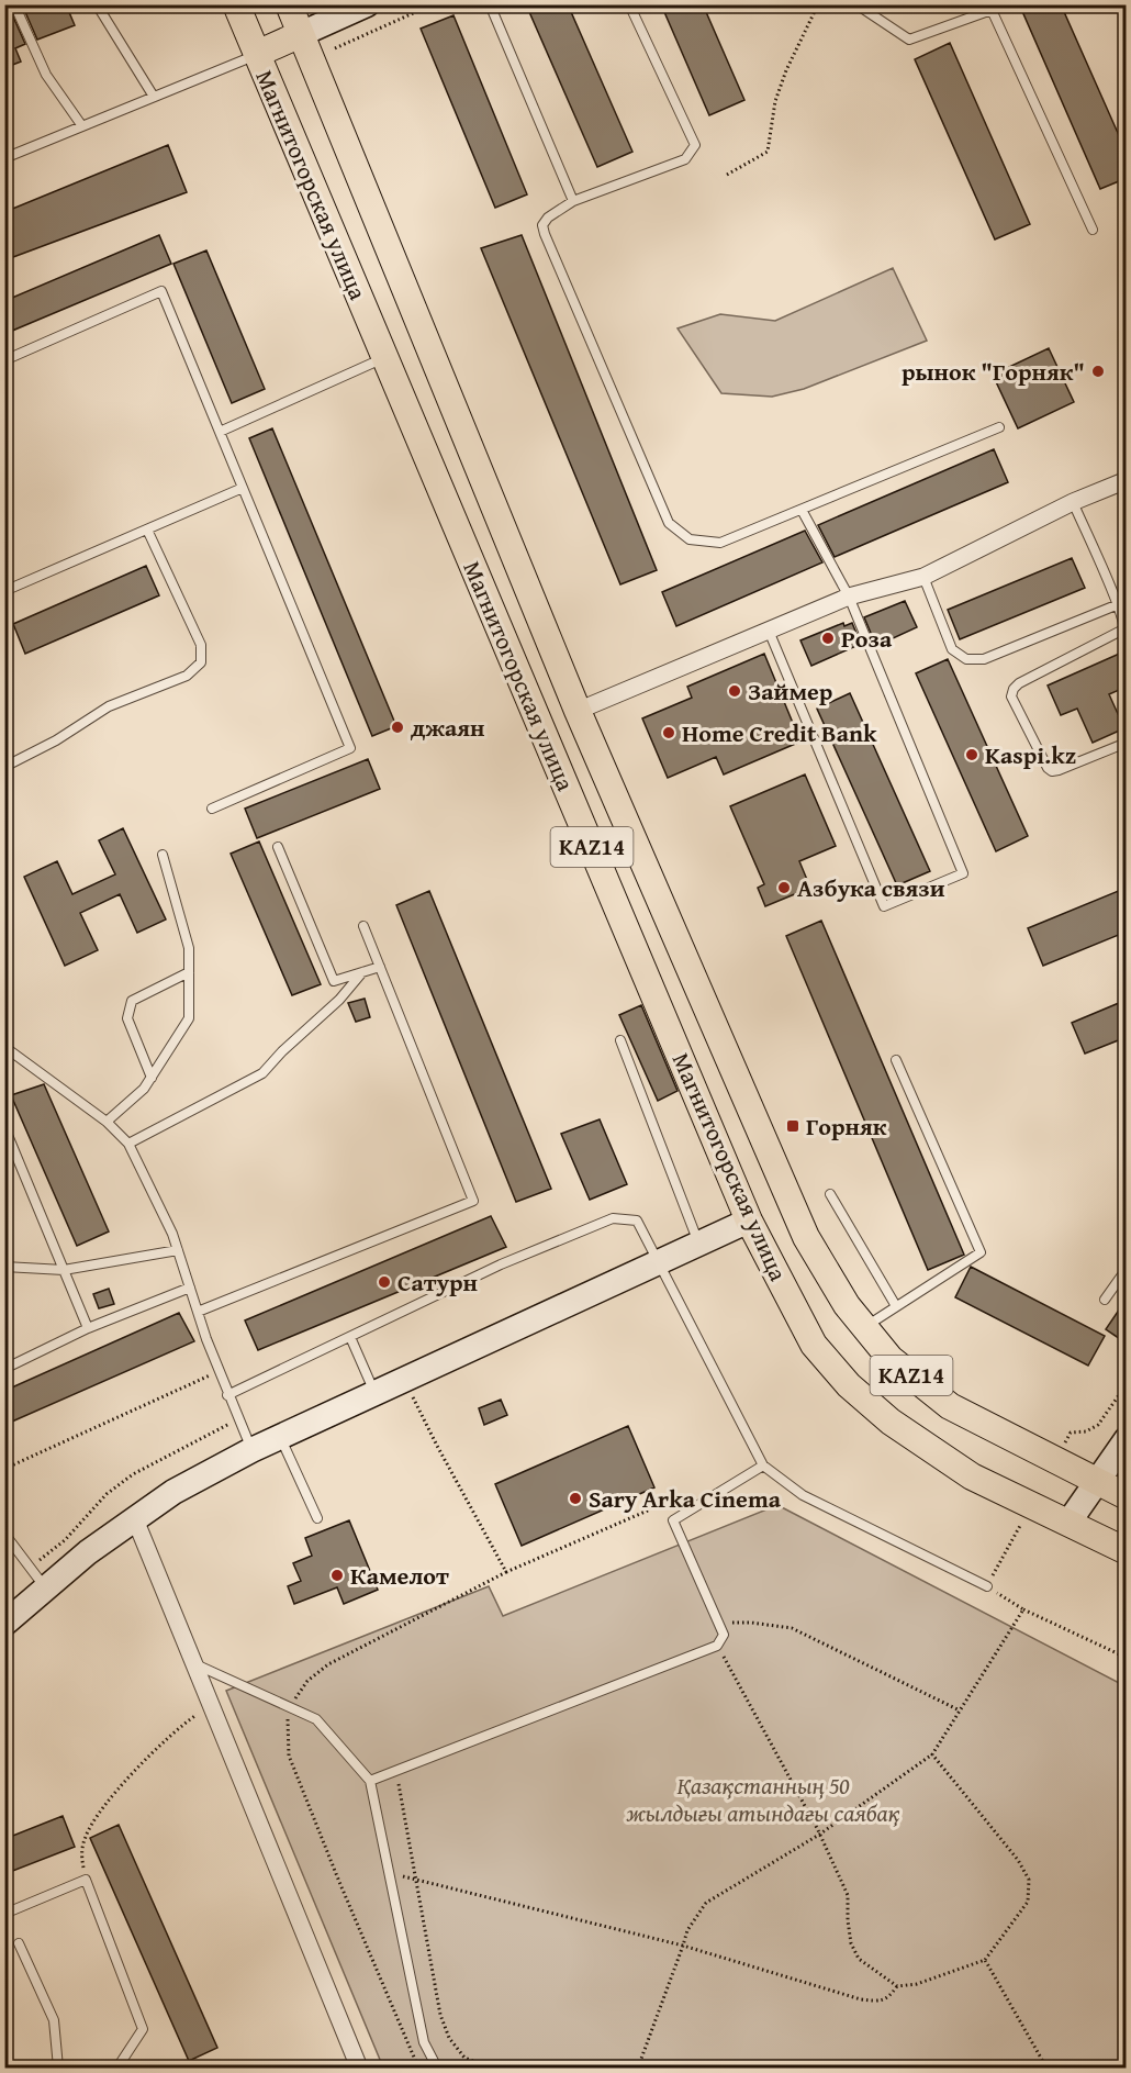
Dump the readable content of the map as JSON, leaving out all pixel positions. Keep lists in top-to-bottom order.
{
  "streets": {
    "main road": ["Магнитогорская улица", "KAZ14"]
  },
  "parks": ["Қазақстанның 50 жылдығы атындағы саябақ"],
  "places": {
    "other": [
      "рынок \"Горняк\"",
      "Роза",
      "Займер",
      "джаян",
      "Home Credit Bank",
      "Kaspi.kz",
      "Азбука связи",
      "Сатурн",
      "Sary Arka Cinema",
      "Камелот"
    ],
    "transit": ["Горняк"]
  }
}
